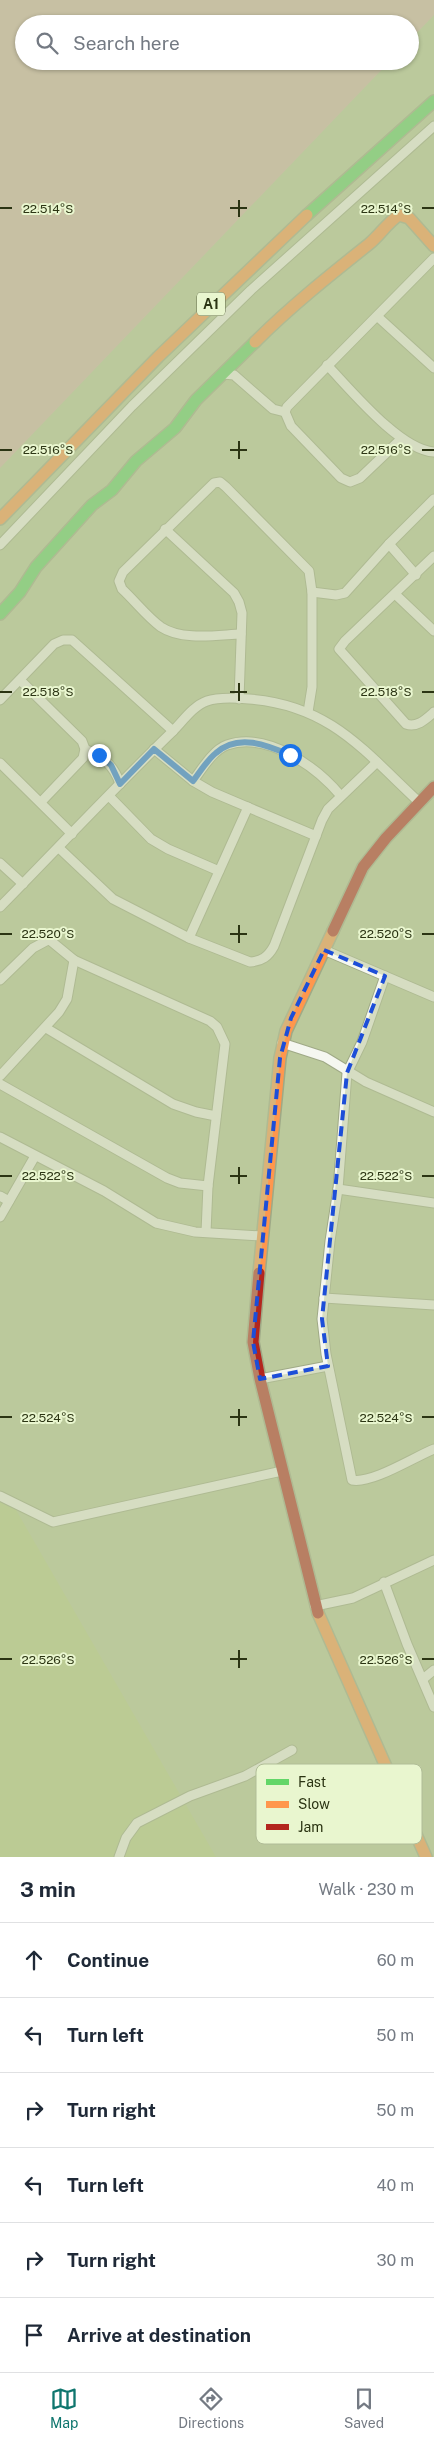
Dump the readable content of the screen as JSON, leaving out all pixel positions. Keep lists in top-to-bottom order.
{
  "streets": {
    "main road": ["A1"]
  },
  "legend": ["Fast", "Slow", "Jam"],
  "page": {
    "search": "Search here",
    "heading": ["3 min", "Walk · 230 m"],
    "list": [
      ["Continue", "60 m"],
      ["Turn left", "50 m"],
      ["Turn right", "50 m"],
      ["Turn left", "40 m"],
      ["Turn right", "30 m"],
      "Arrive at destination"
    ],
    "nav": ["Map", "Directions", "Saved"]
  },
  "coordinates": [
    "22.514°S",
    "22.516°S",
    "22.518°S",
    "22.520°S",
    "22.522°S",
    "22.524°S",
    "22.526°S"
  ]
}
